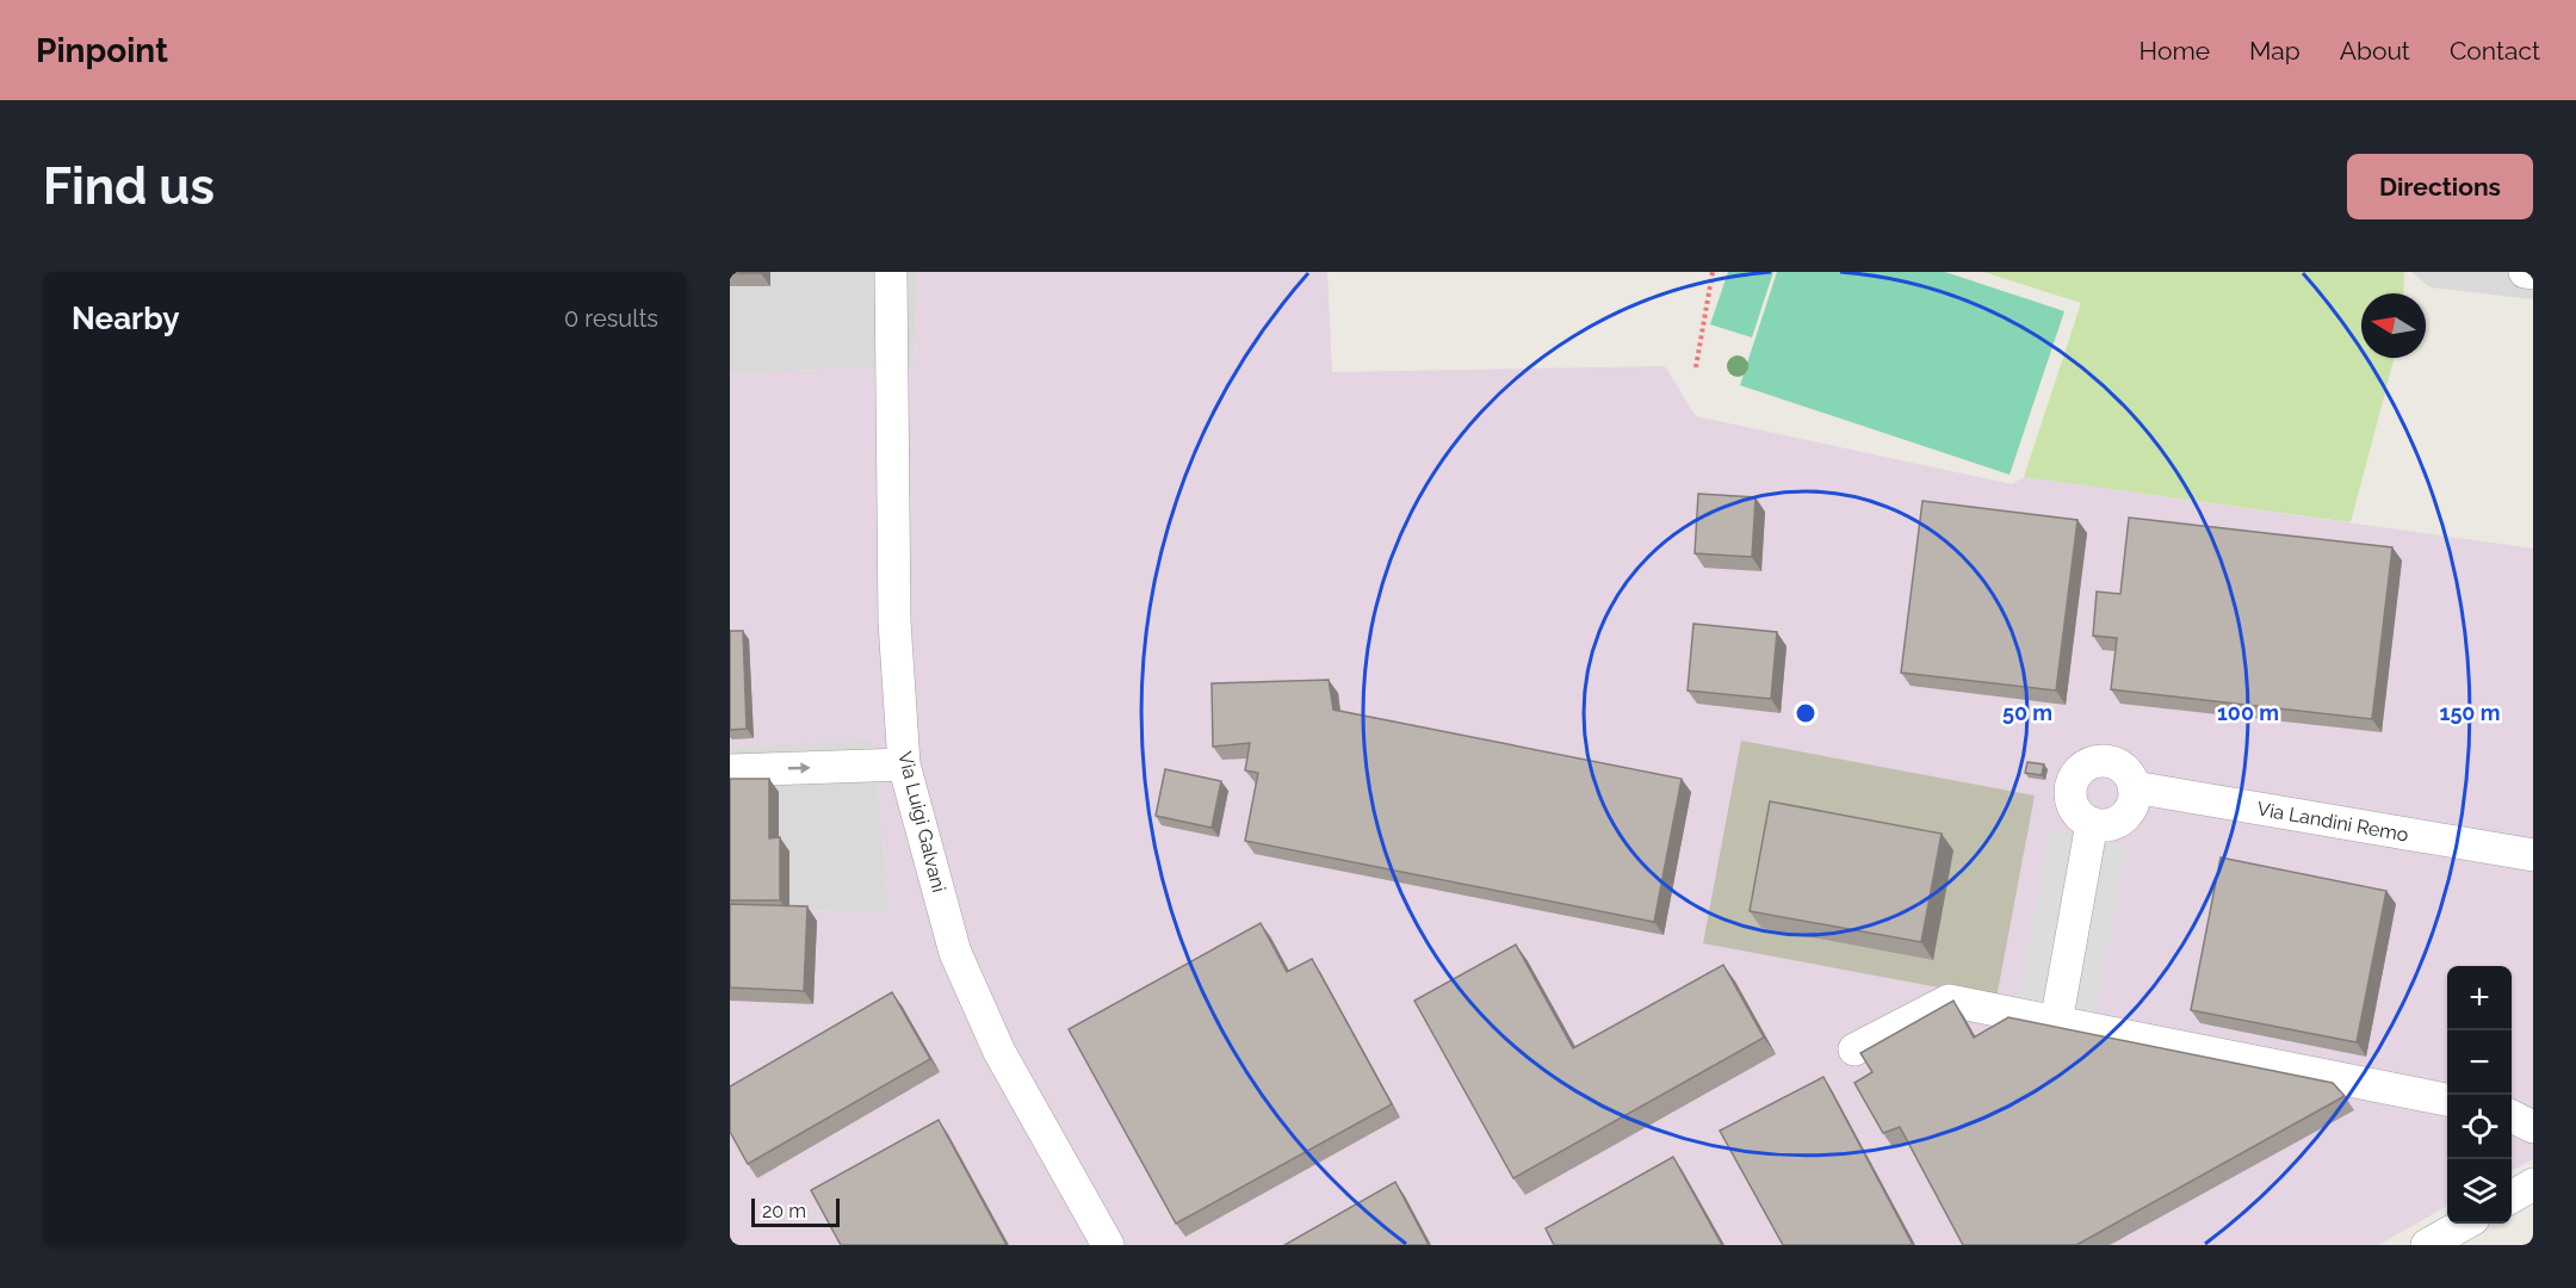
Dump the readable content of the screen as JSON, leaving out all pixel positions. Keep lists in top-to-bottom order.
{
  "streets": {
    "street": ["Via Luigi Galvani", "Via Landini Remo"]
  },
  "scale_bar": "20 m",
  "north": "left",
  "page": {
    "header": "Pinpoint",
    "nav": [
      "Home",
      "Map",
      "About",
      "Contact"
    ],
    "buttons": "Directions",
    "title": "Find us",
    "heading": ["Nearby", "0 results"],
    "map_buttons": ["+", "−"],
    "scale": "20 m"
  },
  "rings": ["50 m", "100 m", "150 m"]
}
